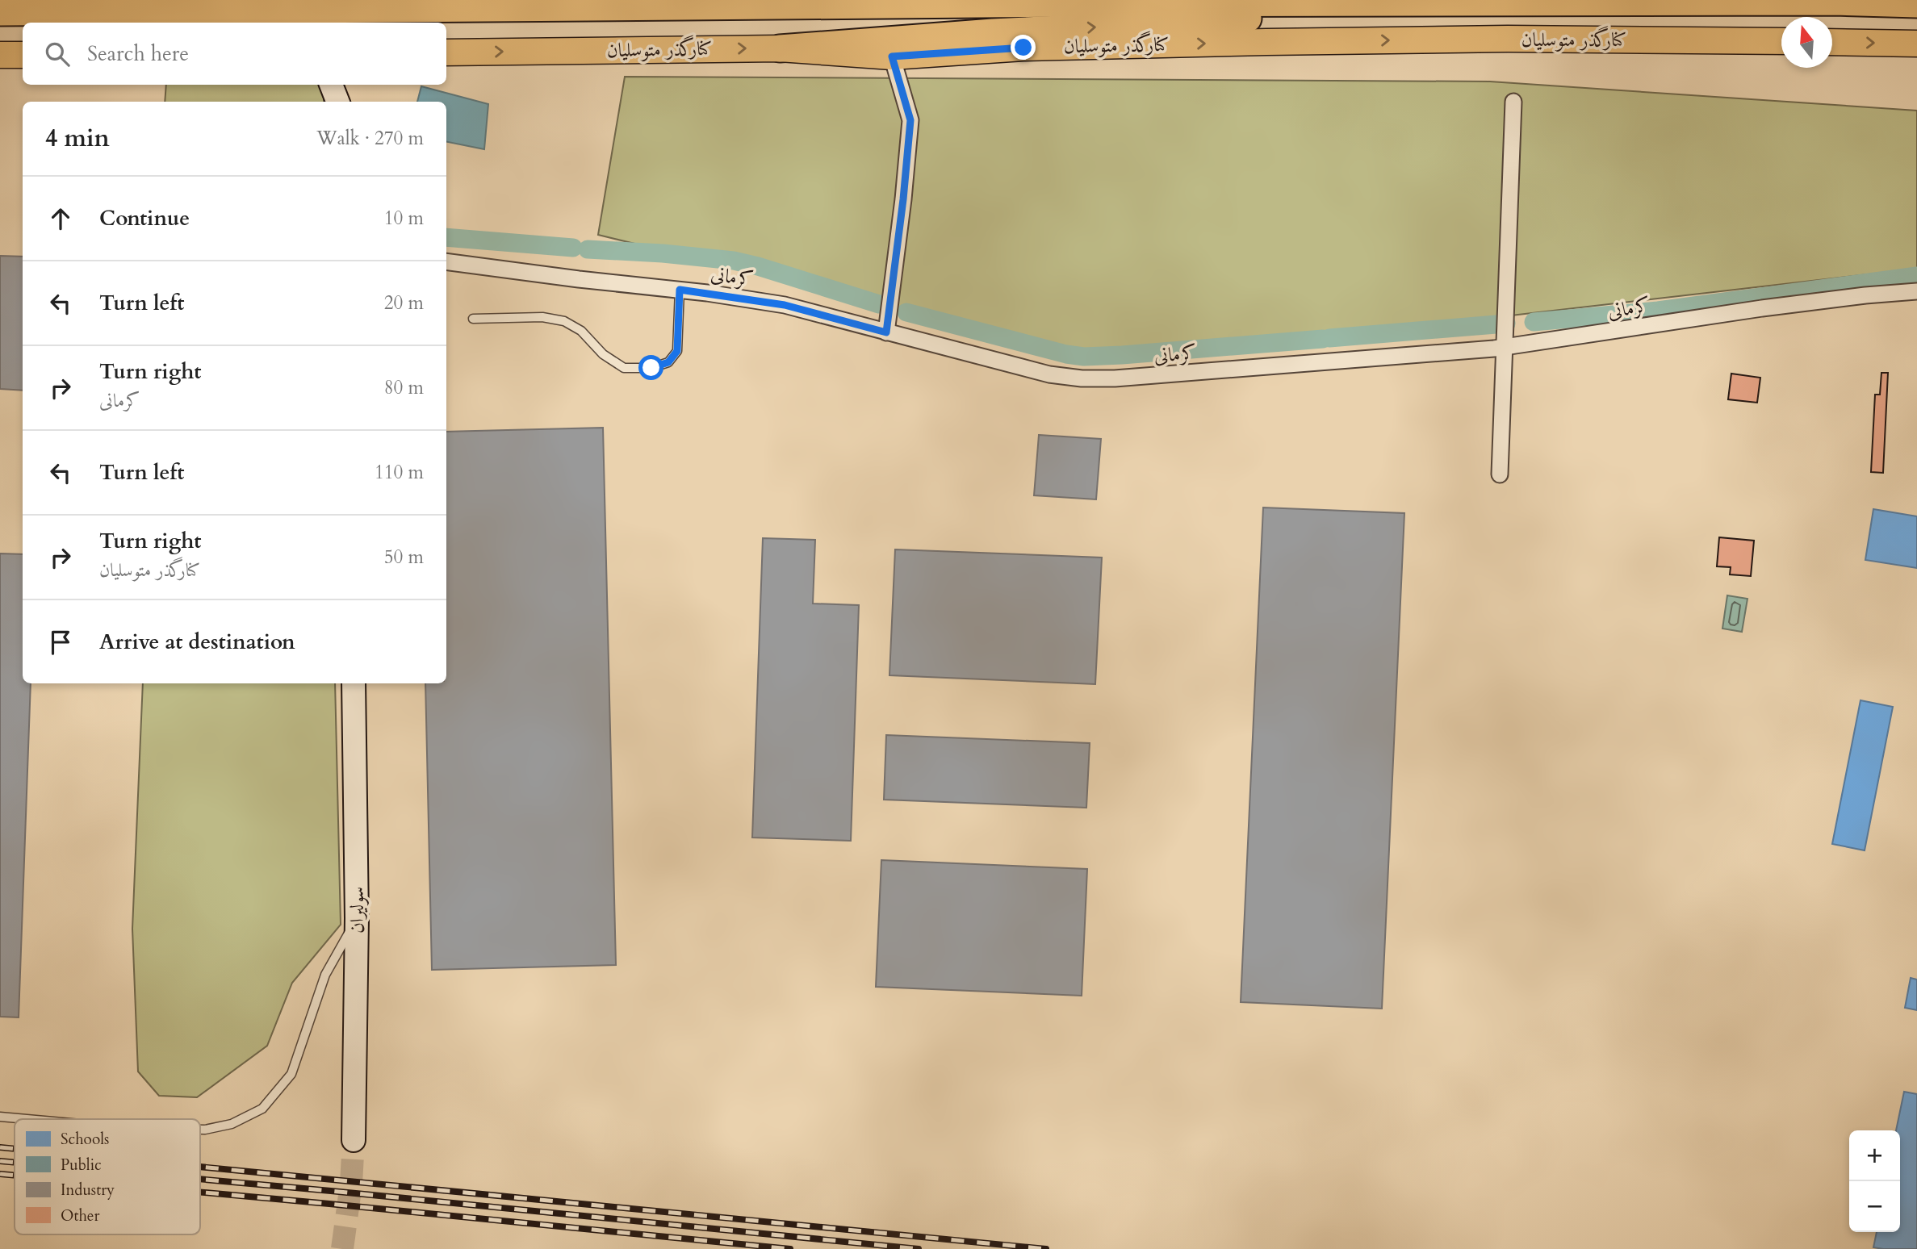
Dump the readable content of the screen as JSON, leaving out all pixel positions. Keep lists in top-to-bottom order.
{
  "streets": {
    "main road": ["کنارگذر متوسلیان", "سولیران"],
    "street": ["کرمانی"]
  },
  "one_way": ["کنارگذر متوسلیان"],
  "legend": [
    "Schools",
    "Public",
    "Industry",
    "Other"
  ],
  "north": "top",
  "page": {
    "search": "Search here",
    "heading": ["4 min", "Walk · 270 m"],
    "list": [
      ["Continue", "10 m"],
      ["Turn left", "20 m"],
      ["Turn right", "کرمانی", "80 m"],
      ["Turn left", "110 m"],
      ["Turn right", "کنارگذر متوسلیان", "50 m"],
      "Arrive at destination"
    ],
    "map_buttons": ["+", "−"]
  }
}
